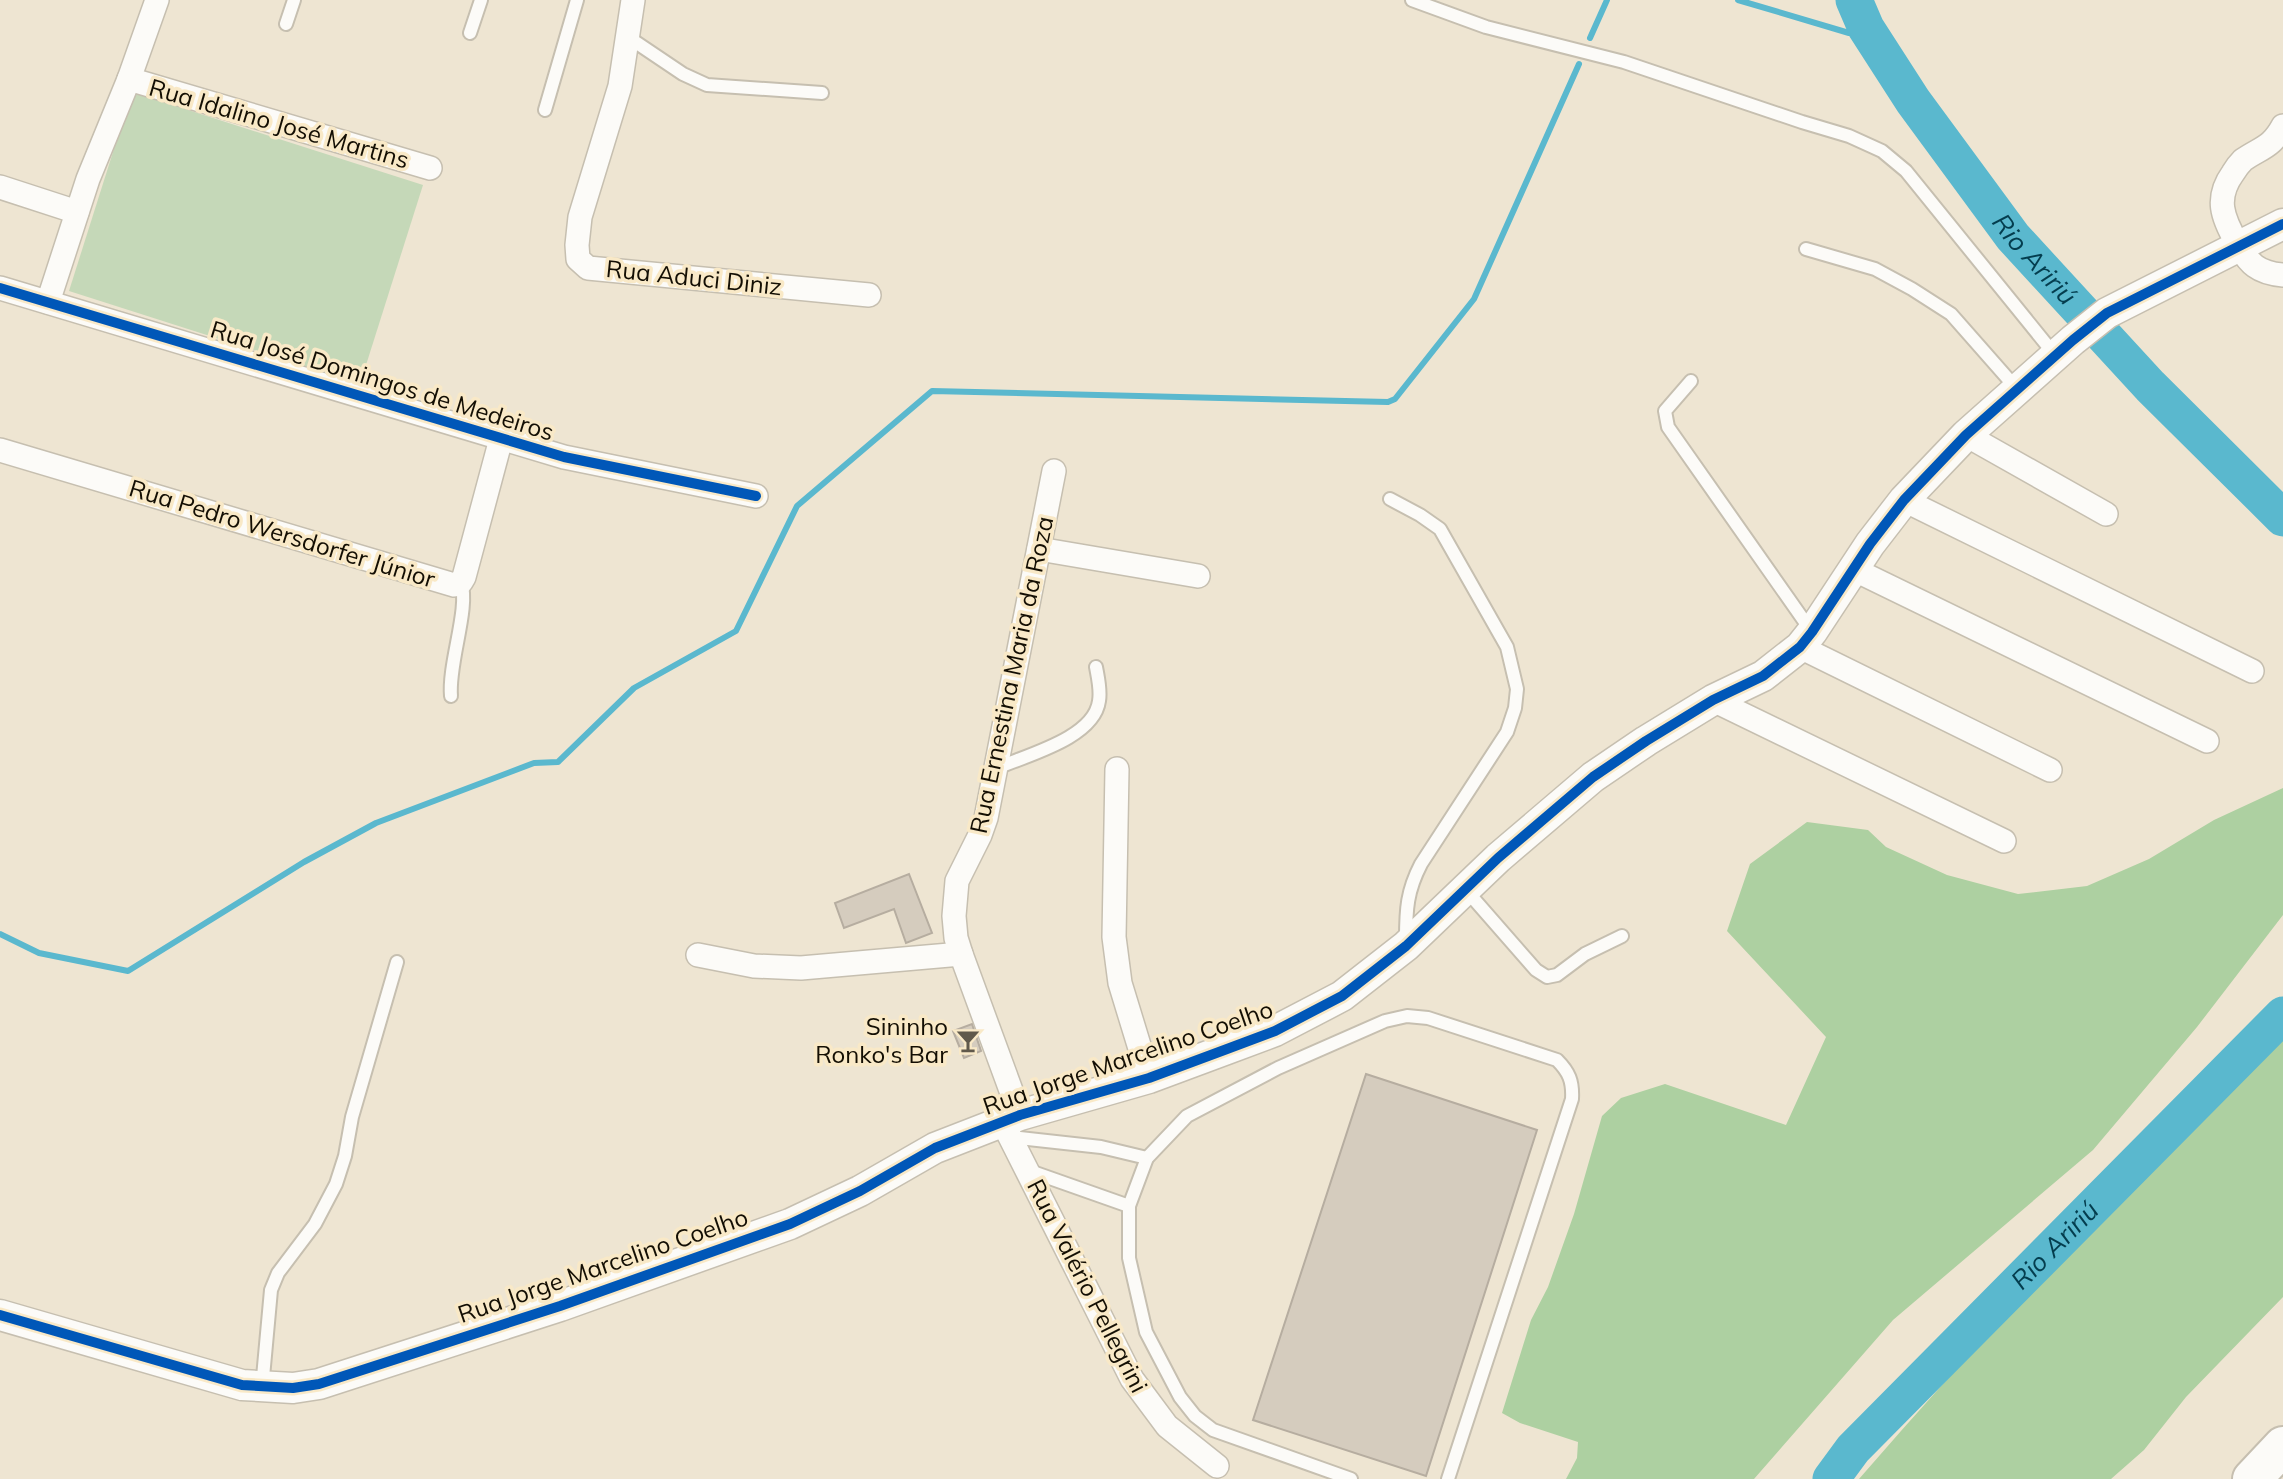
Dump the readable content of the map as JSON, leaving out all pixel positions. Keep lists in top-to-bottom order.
{
  "streets": {
    "street": [
      "Rua Idalino José Martins",
      "Rua Aduci Diniz",
      "Rua José Domingos de Medeiros",
      "Rua Pedro Wersdorfer Júnior",
      "Rua Ernestina Maria da Roza",
      "Rua Jorge Marcelino Coelho",
      "Rua Valério Pellegrini"
    ]
  },
  "crossings": [
    ["Rua José Domingos de Medeiros", "Rua Pedro Wersdorfer Júnior"],
    ["Rua Ernestina Maria da Roza", "Rua Jorge Marcelino Coelho"],
    ["Rua Ernestina Maria da Roza", "Rua Valério Pellegrini"],
    ["Rua Jorge Marcelino Coelho", "Rua Valério Pellegrini"]
  ],
  "water": ["Rio Aririú"],
  "places": {
    "bar": ["Sininho Ronko's Bar"]
  }
}
